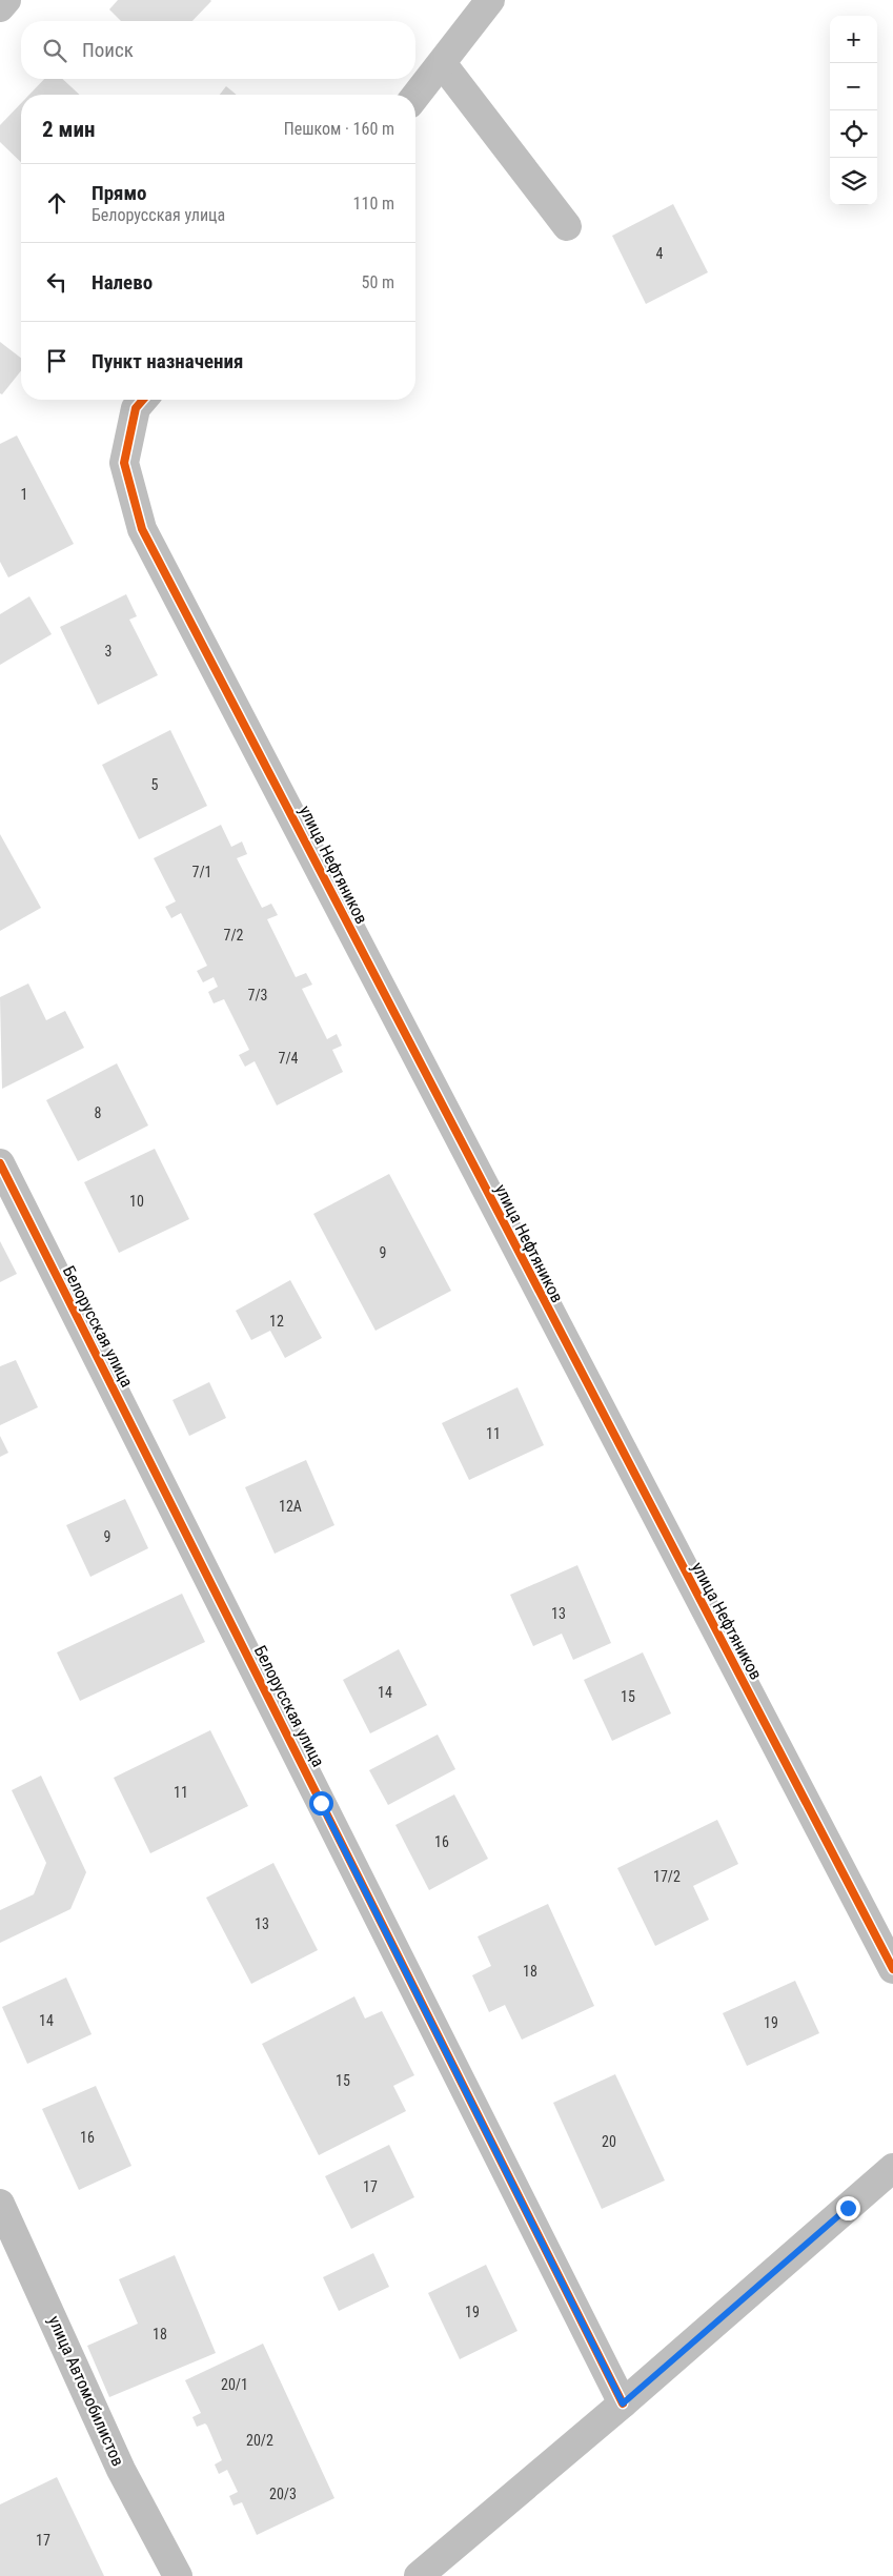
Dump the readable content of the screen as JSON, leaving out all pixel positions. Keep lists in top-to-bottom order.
{
  "streets": {
    "street": ["улица Нефтяников", "Белорусская улица", "улица Автомобилистов"]
  },
  "house_numbers": [
    "4",
    "1",
    "3",
    "5",
    "7/1",
    "7/2",
    "7/3",
    "7/4",
    "8",
    "10",
    "9",
    "12",
    "11",
    "12А",
    "9",
    "13",
    "14",
    "15",
    "11",
    "16",
    "17/2",
    "13",
    "18",
    "14",
    "19",
    "15",
    "16",
    "20",
    "17",
    "19",
    "18",
    "20/1",
    "20/2",
    "20/3",
    "17"
  ],
  "page": {
    "map_buttons": ["+", "−"],
    "search": "Поиск",
    "heading": ["2 мин", "Пешком · 160 m"],
    "list": [
      ["Прямо", "Белорусская улица", "110 m"],
      ["Налево", "50 m"],
      "Пункт назначения"
    ]
  }
}
